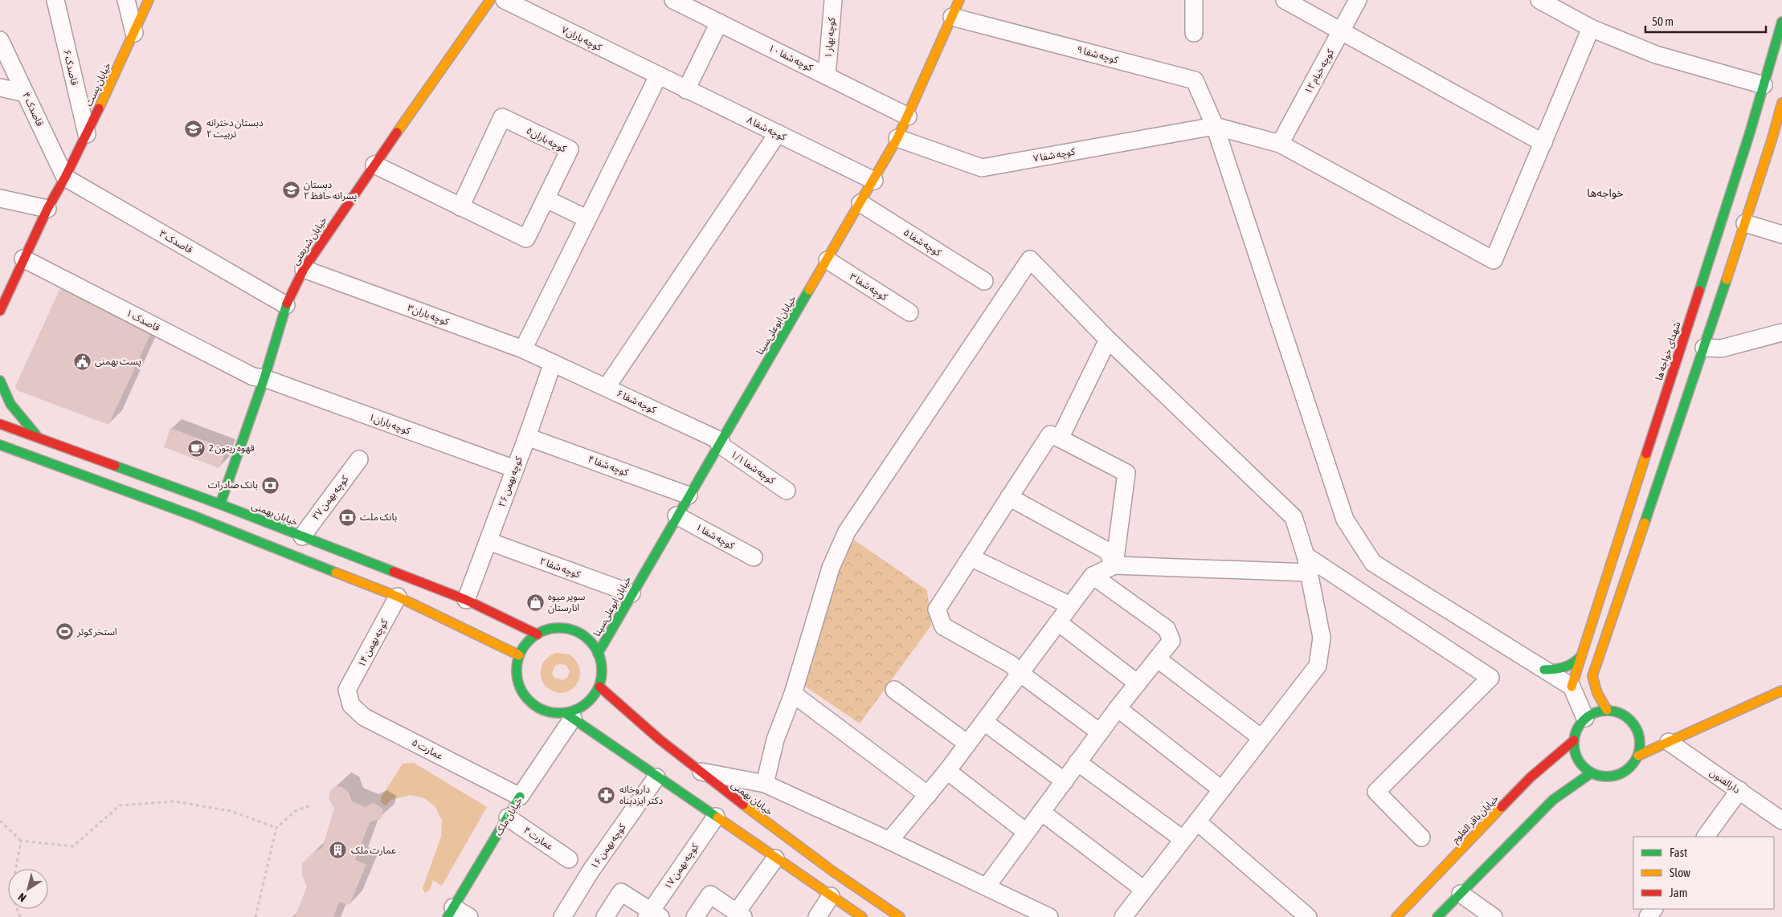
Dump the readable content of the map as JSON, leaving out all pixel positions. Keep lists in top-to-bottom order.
{
  "streets": {
    "street": [
      "کوچه بهار ۱",
      "کوچه باران۷",
      "کوچه شفا ۹",
      "کوچه شفا ۱۰",
      "قاصدک ۶",
      "کوچه خیام ۱۲",
      "خیابان پست",
      "قاصدک ۴",
      "کوچه شفا ۸",
      "کوچه باران۵",
      "کوچه شفا ۷",
      "خیابان شریعتی",
      "قاصدک ۳",
      "کوچه شفا ۵",
      "کوچه شفا ۳",
      "کوچه باران۳",
      "قاصدک ۱",
      "خیابان ابوعلی‌سینا",
      "شهدای خواجه ها",
      "کوچه شفا ۶",
      "کوچه باران۱",
      "کوچه شفا ۴",
      "کوچه شفا ۱/۱",
      "کوچه بهمن ۲۶",
      "کوچه بهمن ۲۷",
      "خیابان بهمنی",
      "کوچه شفا ۱",
      "کوچه شفا ۲",
      "کوچه بهمن ۱۴",
      "عمارت ۵",
      "دارالفنون",
      "خیابان ملک",
      "خیابان باقر العلوم",
      "عمارت ۴",
      "کوچه بهمن ۱۶",
      "کوچه بهمن ۱۷"
    ]
  },
  "crossings": [
    ["کوچه بهار ۱", "کوچه شفا ۱۰"],
    ["کوچه باران۷", "کوچه شفا ۸"],
    ["کوچه شفا ۹", "کوچه شفا ۷"],
    ["کوچه شفا ۹", "خیابان ابوعلی‌سینا"],
    ["کوچه شفا ۱۰", "خیابان ابوعلی‌سینا"],
    ["قاصدک ۶", "خیابان پست"],
    ["خیابان پست", "قاصدک ۴"],
    ["خیابان پست", "قاصدک ۳"],
    ["قاصدک ۴", "قاصدک ۳"],
    ["کوچه شفا ۸", "خیابان ابوعلی‌سینا"],
    ["کوچه باران۵", "خیابان شریعتی"],
    ["کوچه شفا ۷", "خیابان ابوعلی‌سینا"],
    ["خیابان شریعتی", "قاصدک ۳"],
    ["خیابان شریعتی", "کوچه باران۳"],
    ["خیابان شریعتی", "قاصدک ۱"],
    ["خیابان شریعتی", "کوچه باران۱"],
    ["خیابان شریعتی", "خیابان بهمنی"],
    ["کوچه شفا ۵", "خیابان ابوعلی‌سینا"],
    ["کوچه شفا ۳", "خیابان ابوعلی‌سینا"],
    ["کوچه باران۳", "کوچه شفا ۶"],
    ["کوچه باران۳", "کوچه بهمن ۲۶"],
    ["قاصدک ۱", "کوچه باران۱"],
    ["خیابان ابوعلی‌سینا", "کوچه شفا ۶"],
    ["خیابان ابوعلی‌سینا", "کوچه شفا ۴"],
    ["خیابان ابوعلی‌سینا", "کوچه شفا ۱/۱"],
    ["خیابان ابوعلی‌سینا", "خیابان بهمنی"],
    ["خیابان ابوعلی‌سینا", "کوچه شفا ۱"],
    ["خیابان ابوعلی‌سینا", "کوچه شفا ۲"],
    ["خیابان ابوعلی‌سینا", "خیابان ملک"],
    ["کوچه شفا ۶", "کوچه شفا ۱/۱"],
    ["کوچه شفا ۶", "کوچه بهمن ۲۶"],
    ["کوچه باران۱", "کوچه بهمن ۲۶"],
    ["کوچه شفا ۴", "کوچه بهمن ۲۶"],
    ["کوچه بهمن ۲۶", "خیابان بهمنی"],
    ["کوچه بهمن ۲۶", "کوچه شفا ۲"],
    ["کوچه بهمن ۲۷", "خیابان بهمنی"],
    ["خیابان بهمنی", "خیابان ملک"],
    ["کوچه بهمن ۱۴", "عمارت ۵"],
    ["عمارت ۵", "خیابان ملک"],
    ["خیابان ملک", "عمارت ۴"]
  ],
  "districts": ["خواجه‌ها"],
  "places": {
    "school or university": ["دبستان دخترانه تربیت ۲", "دبستان پسرانه حافظ ۲"],
    "public building": ["پست بهمنی"],
    "cafe": ["قهوه ریتون 2"],
    "bank": ["بانک صادرات", "بانک ملت"],
    "shop": ["سوپر میوه انارستان"],
    "sports": ["استخر کوثر"],
    "pharmacy": ["داروخانه دکتر ایزدپناه"],
    "building": ["عمارت ملک"]
  },
  "legend": ["Fast", "Slow", "Jam"],
  "scale_bar": "50 m",
  "north": "bottom left"
}
